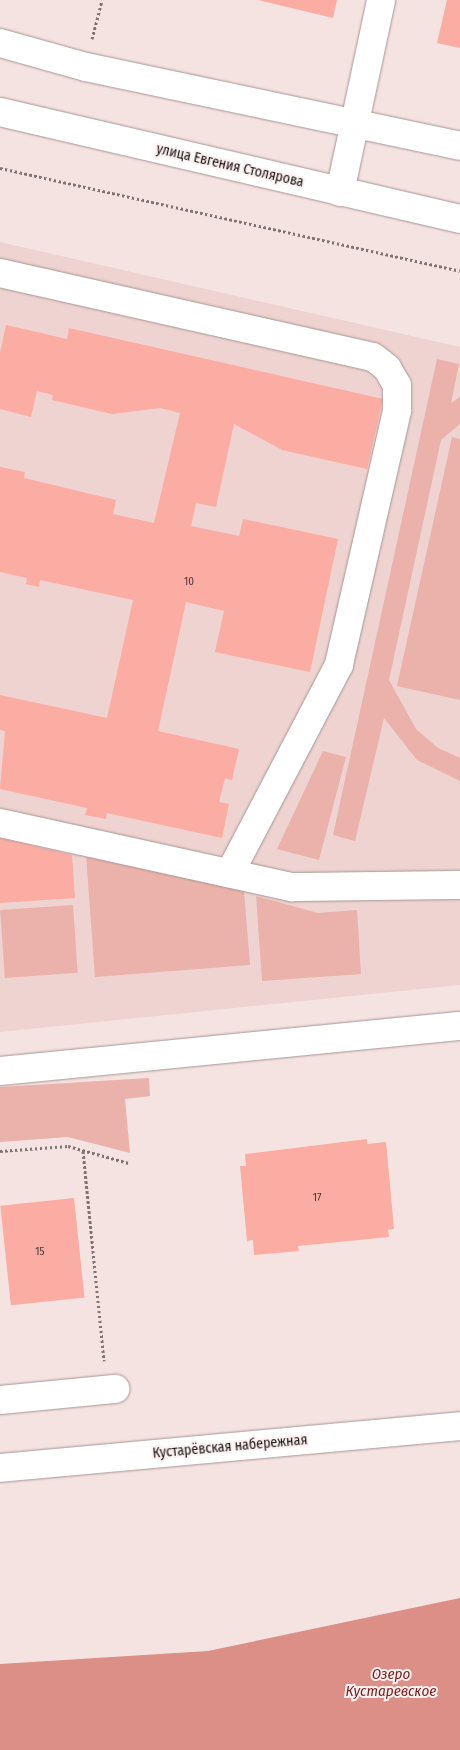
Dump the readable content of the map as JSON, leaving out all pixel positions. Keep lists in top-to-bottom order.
{
  "streets": {
    "street": ["улица Евгения Столярова", "Кустарёвская набережная"]
  },
  "water": ["Озеро Кустаревское"],
  "house_numbers": ["10", "17", "15"]
}
